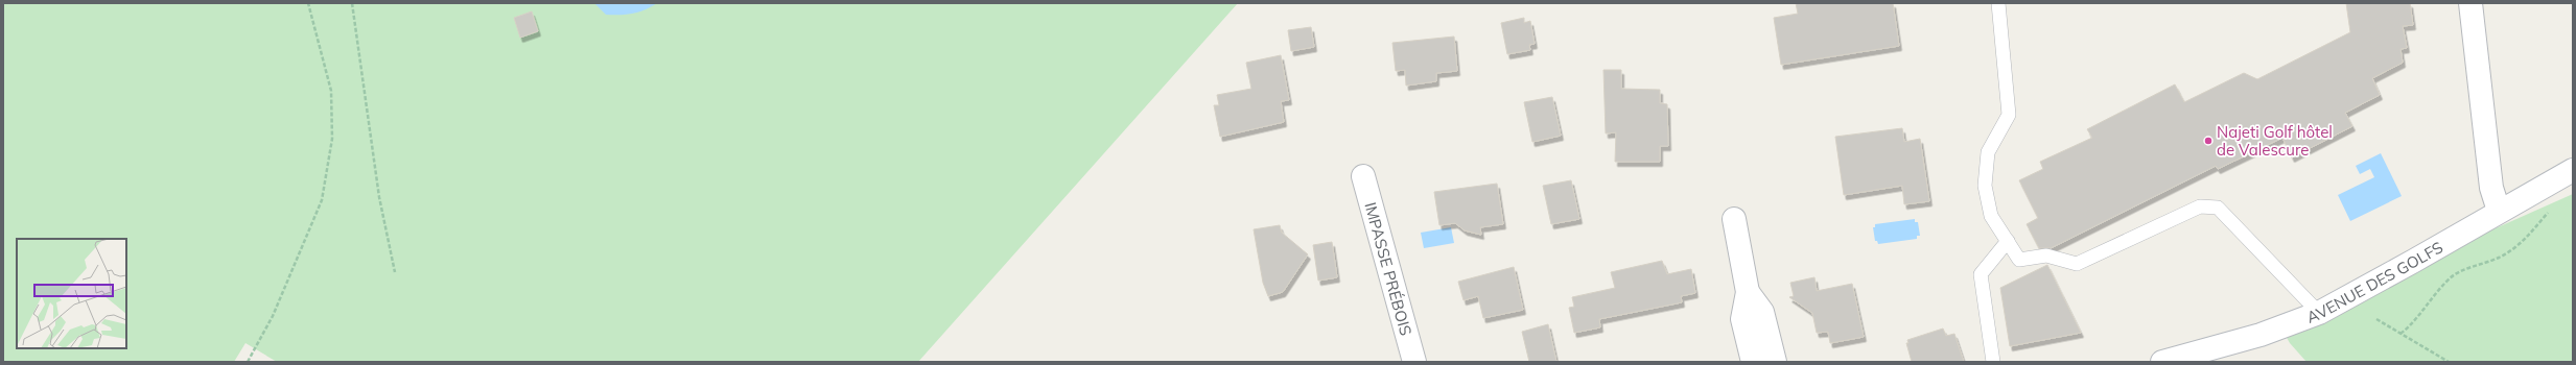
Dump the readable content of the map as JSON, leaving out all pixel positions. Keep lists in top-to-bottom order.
{
  "streets": {
    "street": ["IMPASSE PRÉBOIS", "AVENUE DES GOLFS"]
  },
  "places": ["Najeti Golf hôtel de Valescure"]
}
